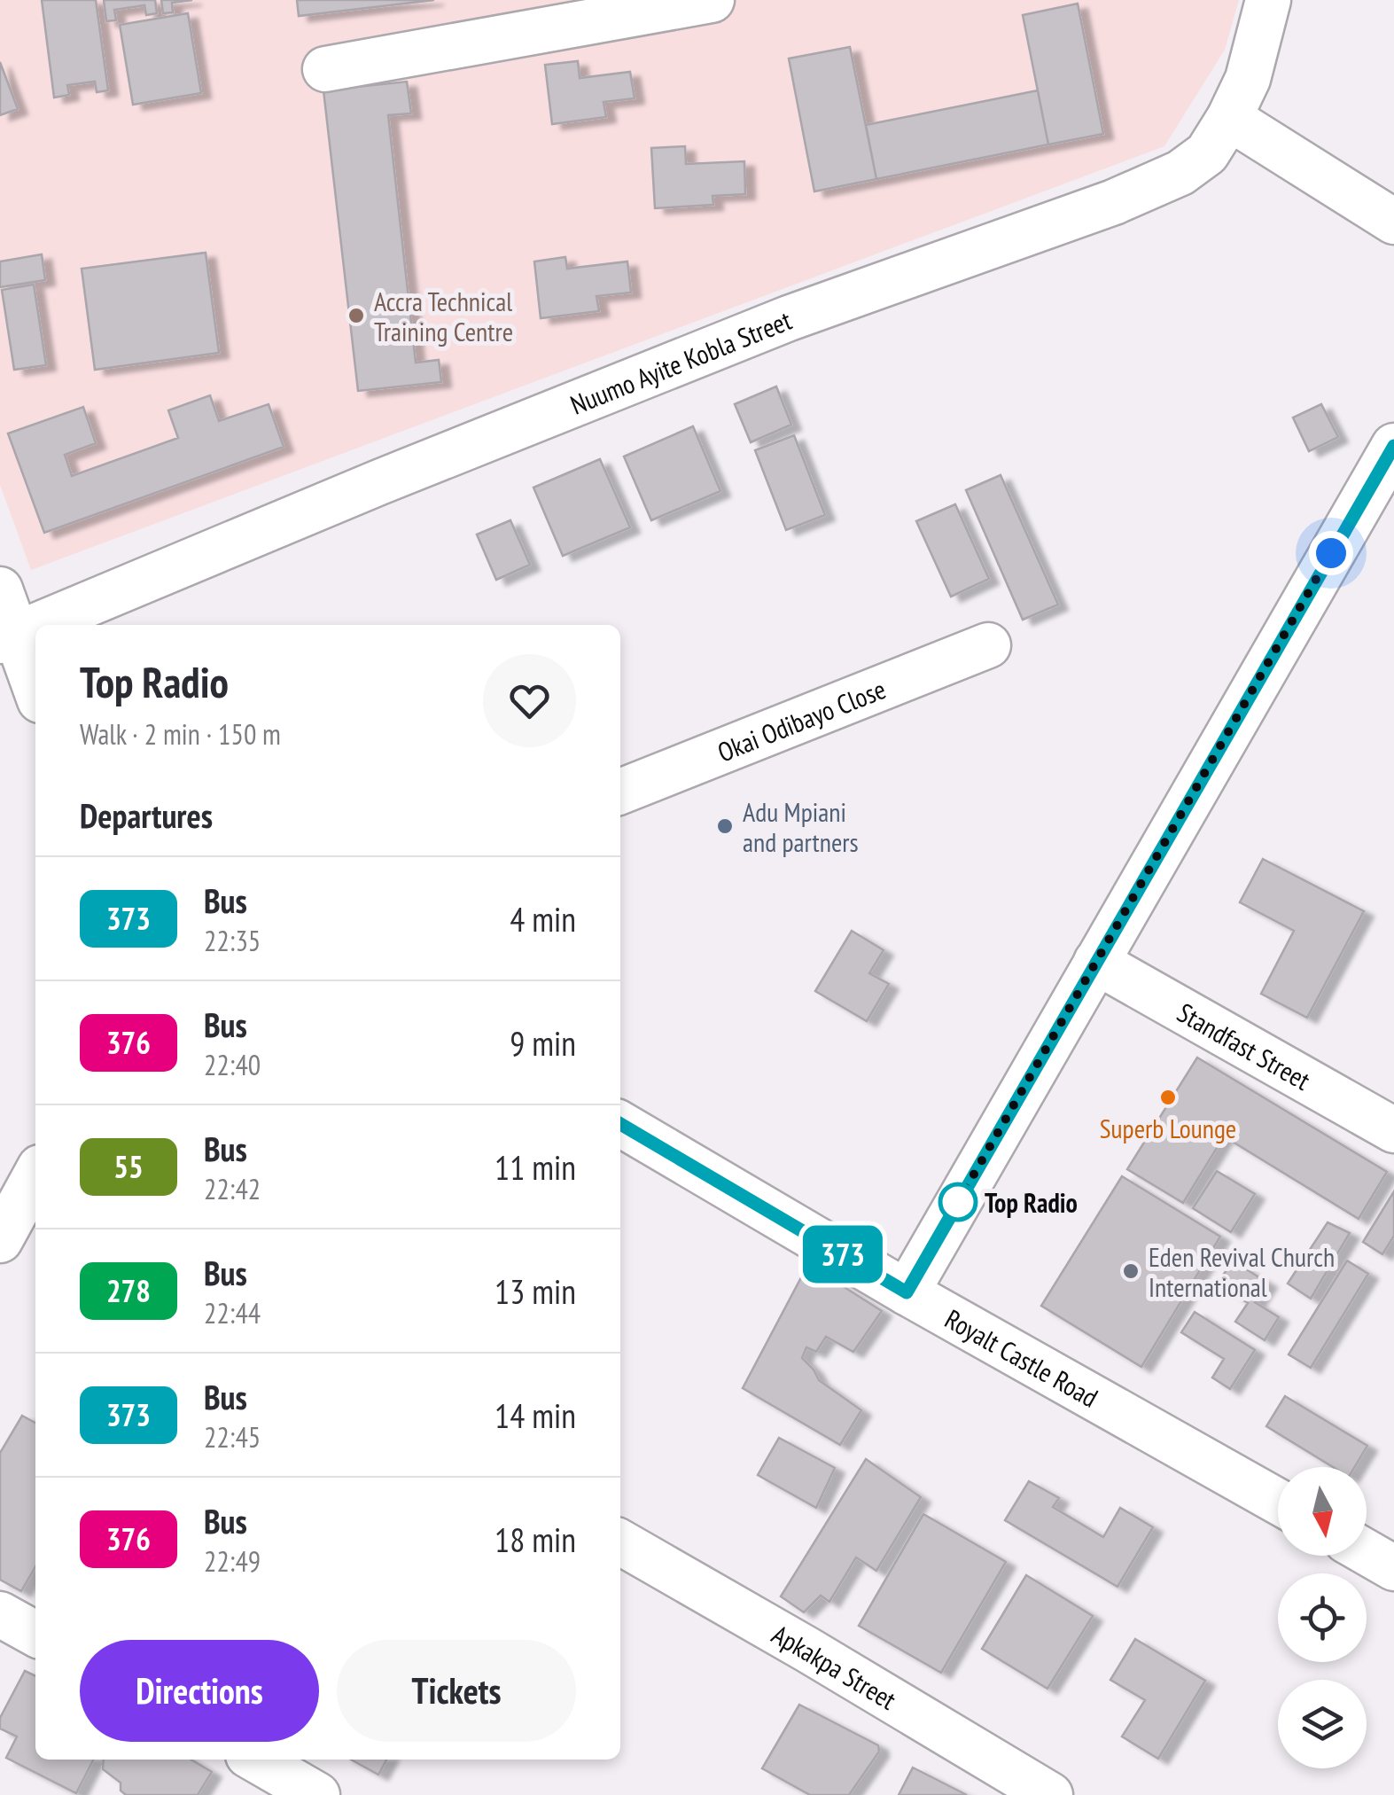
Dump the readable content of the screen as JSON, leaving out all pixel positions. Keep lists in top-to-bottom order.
{
  "streets": {
    "street": [
      "Nuumo Ayite Kobla Street",
      "Okai Odibayo Close",
      "Standfast Street",
      "Royalt Castle Road",
      "Apkakpa Street"
    ]
  },
  "places": [
    "Accra Technical Training Centre",
    "Adu Mpiani and partners",
    "Superb Lounge",
    "Top Radio",
    "Eden Revival Church International"
  ],
  "lines": ["bus line 373"],
  "north": "bottom",
  "page": {
    "on_map": "373",
    "heading": [
      ["Top Radio", "Walk · 2 min · 150 m"],
      "Departures"
    ],
    "list": [
      {
        "mark": "373",
        "name": "Bus",
        "note": "22:35",
        "value": "4 min"
      },
      {
        "mark": "376",
        "name": "Bus",
        "note": "22:40",
        "value": "9 min"
      },
      {
        "mark": "55",
        "name": "Bus",
        "note": "22:42",
        "value": "11 min"
      },
      {
        "mark": "278",
        "name": "Bus",
        "note": "22:44",
        "value": "13 min"
      },
      {
        "mark": "373",
        "name": "Bus",
        "note": "22:45",
        "value": "14 min"
      },
      {
        "mark": "376",
        "name": "Bus",
        "note": "22:49",
        "value": "18 min"
      }
    ],
    "buttons": ["Directions", "Tickets"]
  }
}
